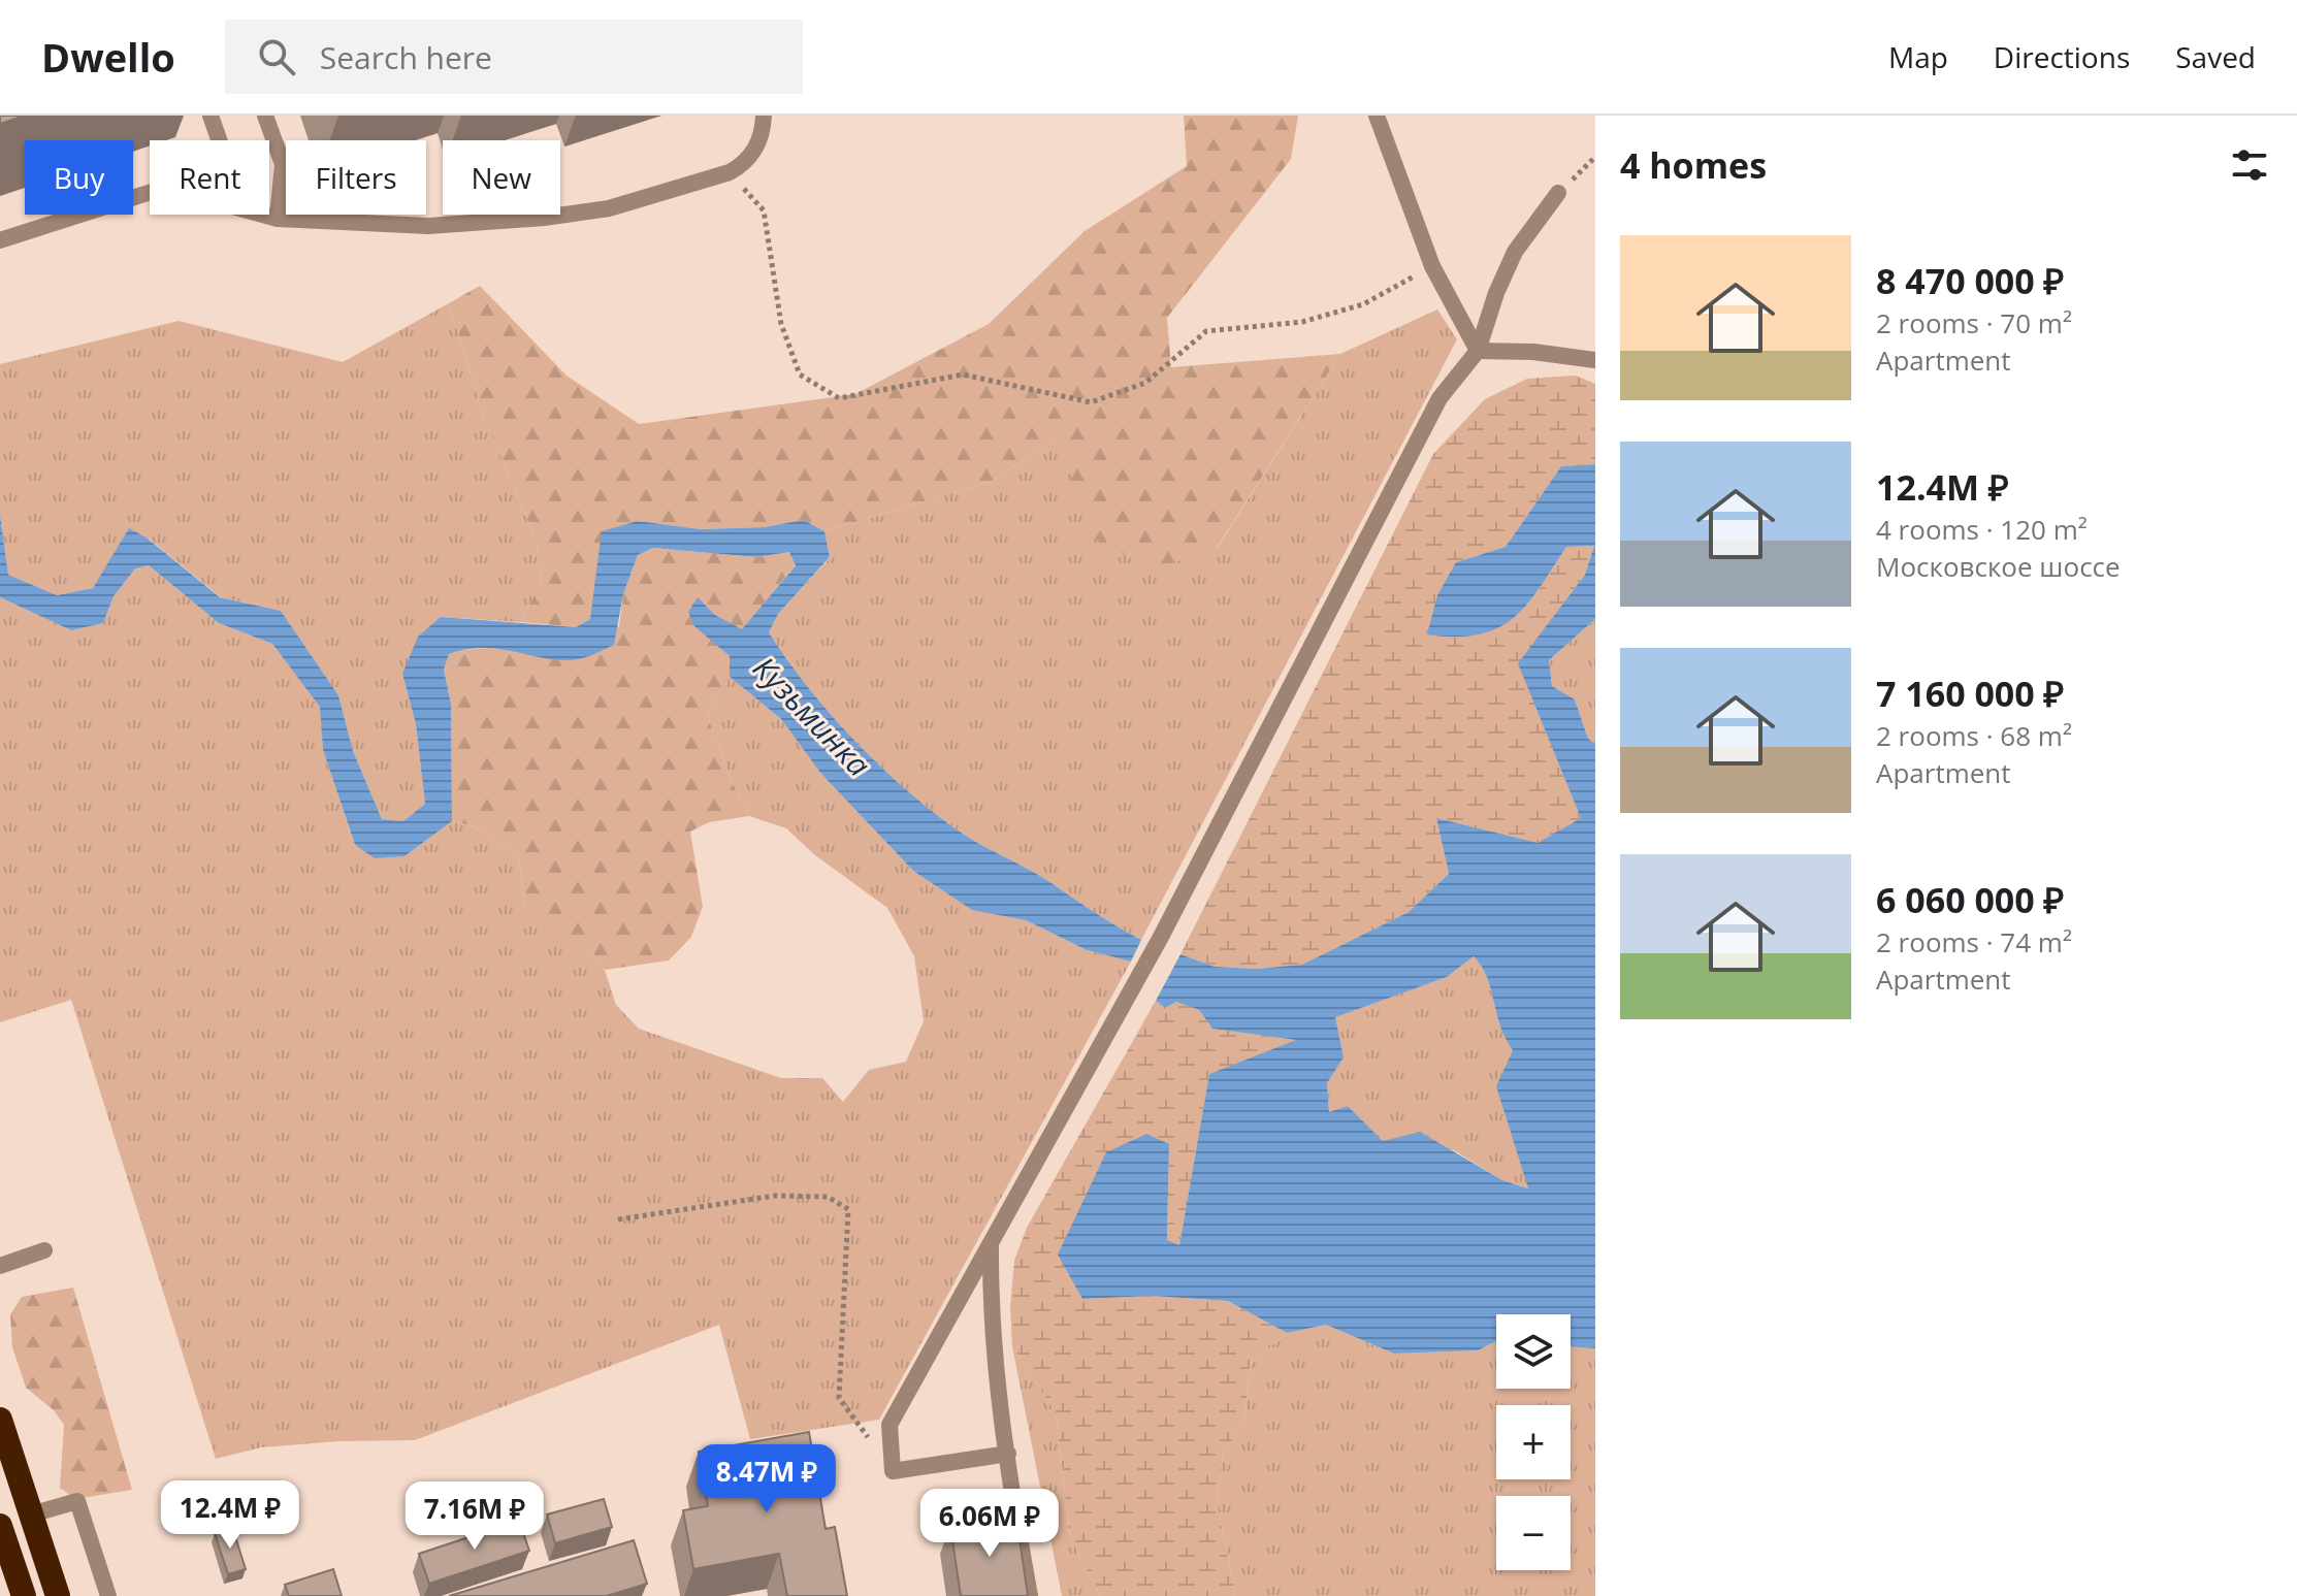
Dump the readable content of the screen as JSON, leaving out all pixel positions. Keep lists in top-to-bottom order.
{
  "water": ["Кузьминка"],
  "page": {
    "header": "Dwello",
    "search": "Search here",
    "nav": ["Map", "Directions", "Saved"],
    "heading": "4 homes",
    "chip": [
      "Buy",
      "Rent",
      "Filters",
      "New"
    ],
    "list": [
      {
        "name": "8 470 000 ₽",
        "note": "2 rooms · 70 m² · Apartment"
      },
      {
        "name": "12.4M ₽",
        "note": "4 rooms · 120 m² · Московское шоссе"
      },
      {
        "name": "7 160 000 ₽",
        "note": "2 rooms · 68 m² · Apartment"
      },
      {
        "name": "6 060 000 ₽",
        "note": "2 rooms · 74 m² · Apartment"
      }
    ],
    "map_buttons": ["+", "−"],
    "price": [
      "8.47M ₽",
      "12.4M ₽",
      "7.16M ₽",
      "6.06M ₽"
    ]
  }
}
